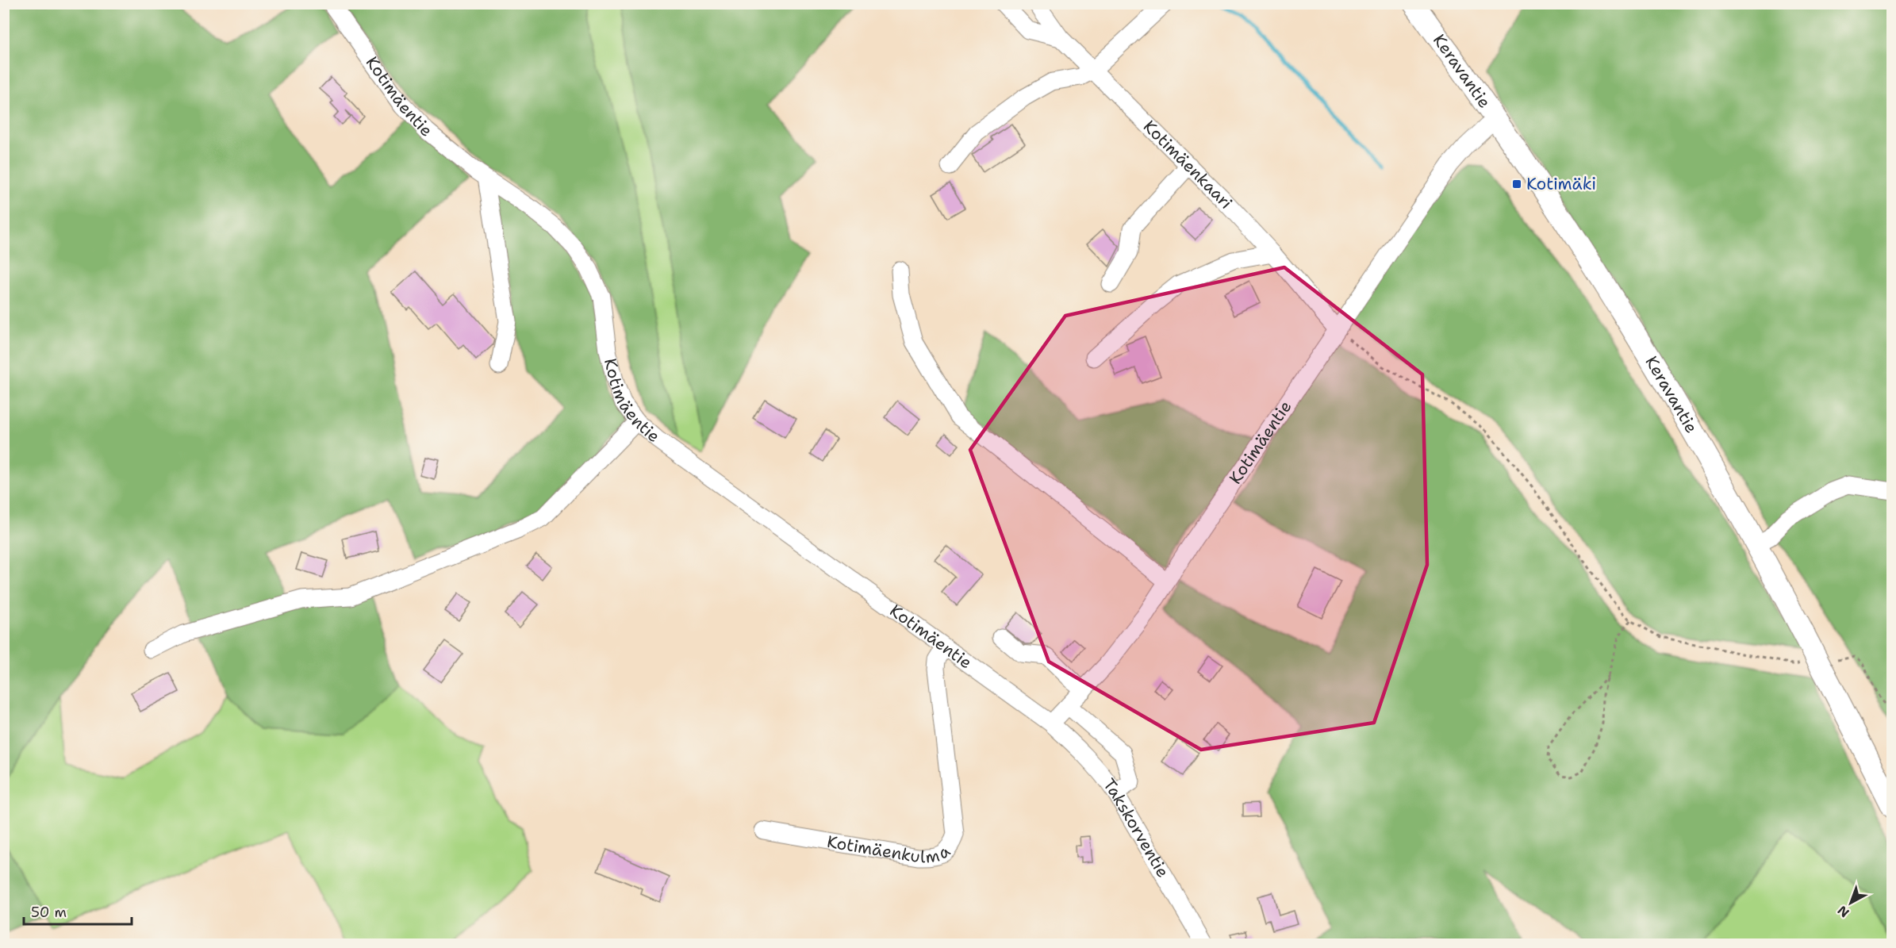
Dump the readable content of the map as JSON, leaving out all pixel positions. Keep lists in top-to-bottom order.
{
  "streets": {
    "main road": ["Keravantie"],
    "street": [
      "Kotimäentie",
      "Kotimäenkaari",
      "Takskorventie",
      "Kotimäenkulma"
    ]
  },
  "crossings": [
    ["Keravantie", "Kotimäentie"],
    ["Kotimäentie", "Kotimäenkaari"],
    ["Kotimäentie", "Takskorventie"],
    ["Kotimäentie", "Kotimäenkulma"]
  ],
  "places": {
    "transit": ["Kotimäki"]
  },
  "scale_bar": "50 m",
  "north": "bottom left"
}
